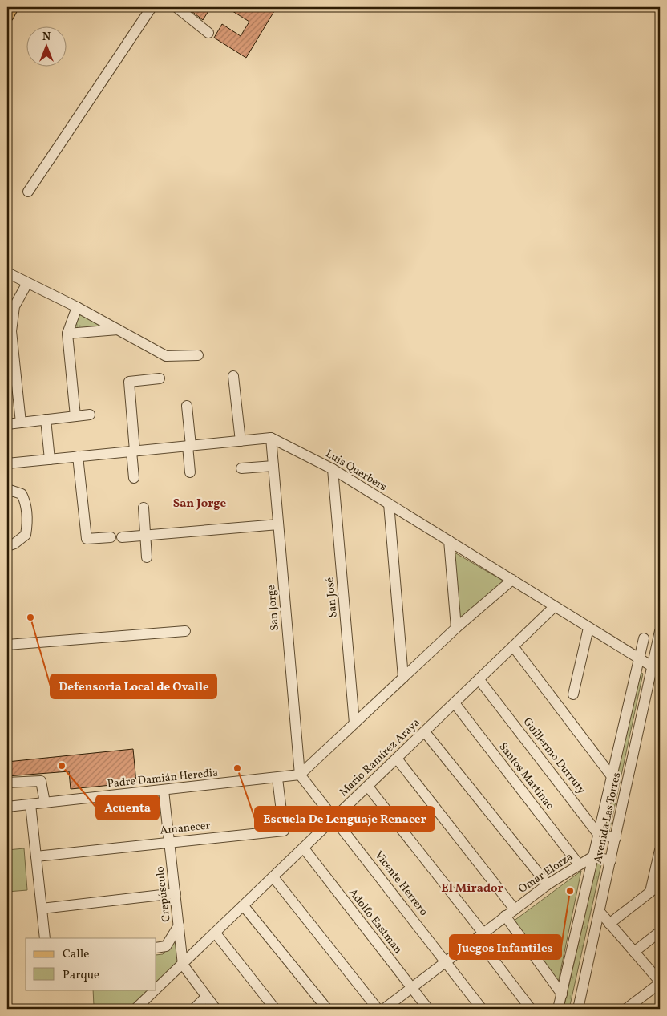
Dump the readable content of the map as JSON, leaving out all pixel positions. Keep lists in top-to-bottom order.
{
  "streets": {
    "street": [
      "Luis Querbers",
      "San José",
      "San Jorge",
      "Guillermo Durruty",
      "Mario Ramírez Araya",
      "Santos Martinac",
      "Padre Damián Heredia",
      "Avenida Las Torres",
      "Amanecer",
      "Omar Elorza",
      "Vicente Herrero",
      "Crepúsculo",
      "Adolfo Eastman"
    ]
  },
  "crossings": [
    ["Luis Querbers", "San José"],
    ["Luis Querbers", "San Jorge"],
    ["Luis Querbers", "Mario Ramírez Araya"],
    ["Luis Querbers", "Avenida Las Torres"],
    ["San Jorge", "Padre Damián Heredia"],
    ["San Jorge", "Vicente Herrero"],
    ["Guillermo Durruty", "Mario Ramírez Araya"],
    ["Guillermo Durruty", "Avenida Las Torres"],
    ["Mario Ramírez Araya", "Santos Martinac"],
    ["Mario Ramírez Araya", "Vicente Herrero"],
    ["Mario Ramírez Araya", "Crepúsculo"],
    ["Mario Ramírez Araya", "Adolfo Eastman"],
    ["Santos Martinac", "Omar Elorza"],
    ["Padre Damián Heredia", "Amanecer"],
    ["Padre Damián Heredia", "Vicente Herrero"],
    ["Padre Damián Heredia", "Crepúsculo"],
    ["Avenida Las Torres", "Omar Elorza"],
    ["Amanecer", "Crepúsculo"],
    ["Omar Elorza", "Vicente Herrero"],
    ["Omar Elorza", "Adolfo Eastman"]
  ],
  "districts": ["San Jorge", "El Mirador"],
  "places": [
    "Defensoria Local de Ovalle",
    "Acuenta",
    "Escuela De Lenguaje Renacer",
    "Juegos Infantiles"
  ],
  "legend": ["Calle", "Parque"],
  "north": "top"
}
